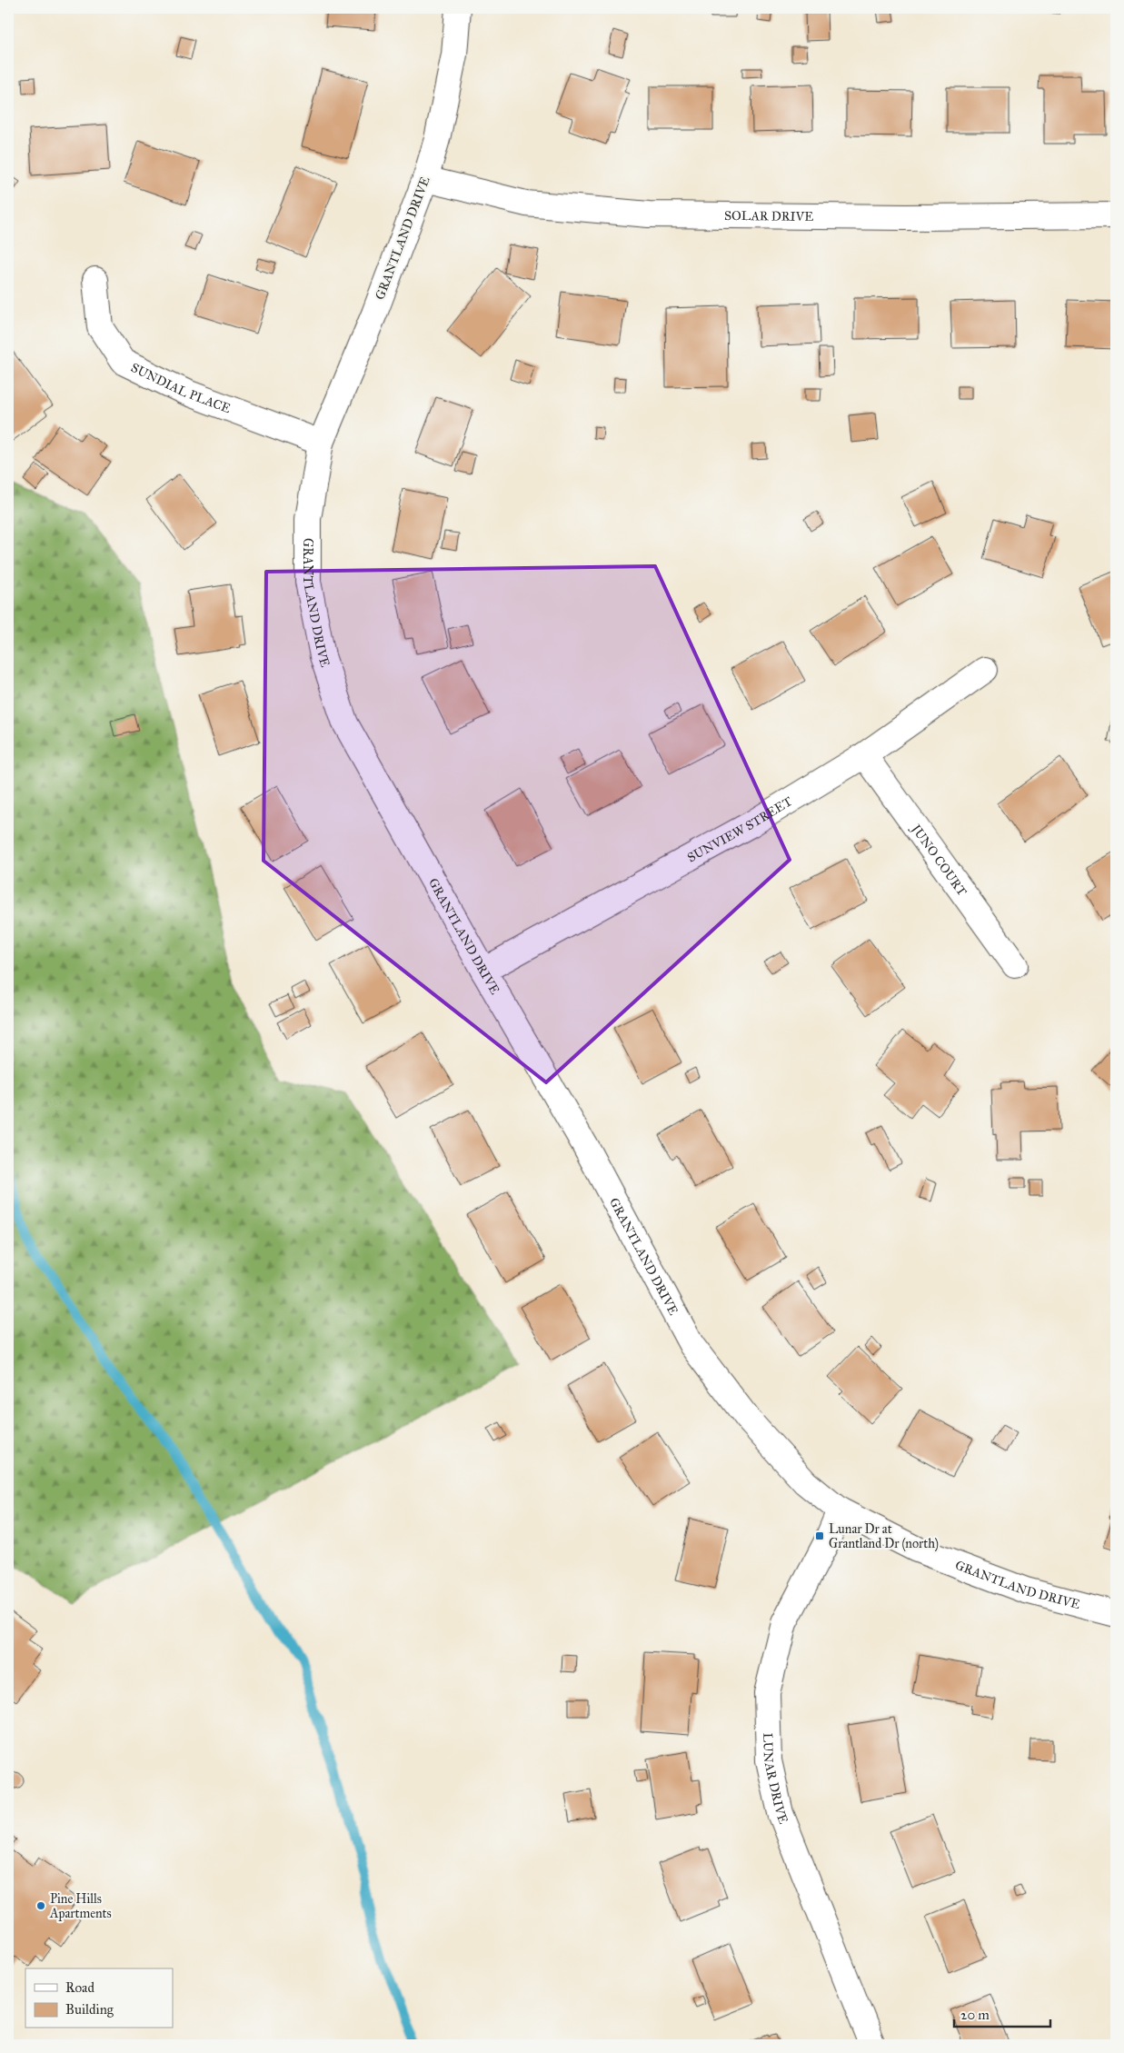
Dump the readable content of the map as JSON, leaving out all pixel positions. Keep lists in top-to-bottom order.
{
  "streets": {
    "street": [
      "SOLAR DRIVE",
      "GRANTLAND DRIVE",
      "SUNDIAL PLACE",
      "SUNVIEW STREET",
      "JUNO COURT",
      "LUNAR DRIVE"
    ]
  },
  "crossings": [
    ["SOLAR DRIVE", "GRANTLAND DRIVE"],
    ["GRANTLAND DRIVE", "SUNDIAL PLACE"],
    ["GRANTLAND DRIVE", "SUNVIEW STREET"],
    ["GRANTLAND DRIVE", "LUNAR DRIVE"],
    ["SUNVIEW STREET", "JUNO COURT"]
  ],
  "places": {
    "transit": ["Lunar Dr at Grantland Dr (north)"],
    "other": ["Pine Hills Apartments"]
  },
  "legend": ["Road", "Building"],
  "scale_bar": "20 m"
}
